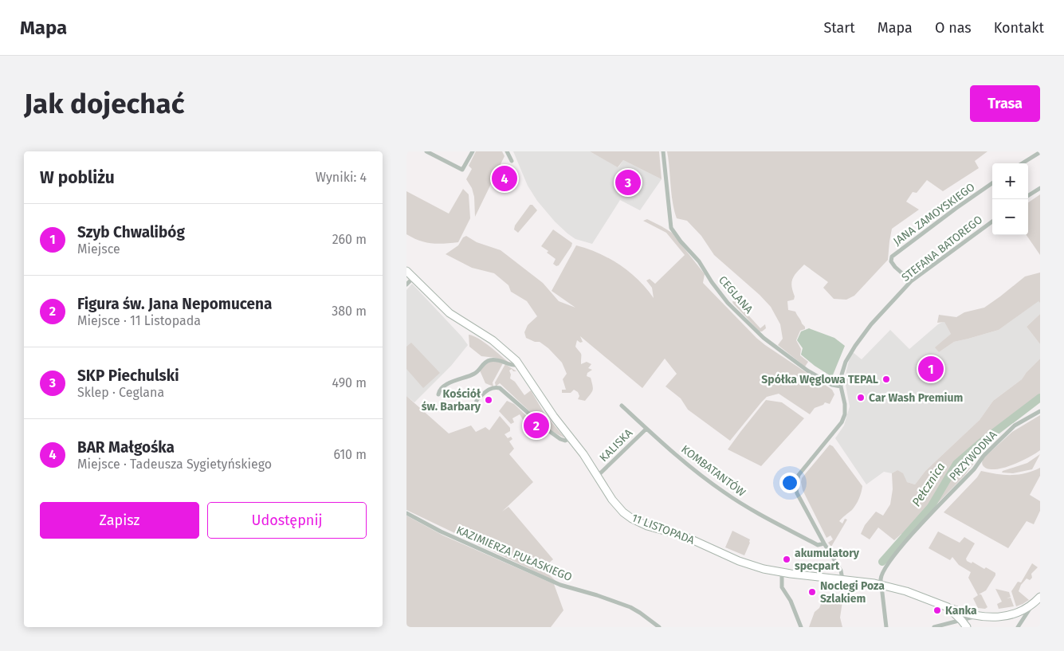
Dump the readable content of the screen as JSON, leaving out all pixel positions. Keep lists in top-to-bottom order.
{
  "streets": {
    "main road": ["11 LISTOPADA"],
    "street": [
      "JANA ZAMOYSKIEGO",
      "STEFANA BATOREGO",
      "CEGLANA",
      "KALISKA",
      "PRZYWODNA",
      "KOMBATANTÓW",
      "KAZIMIERZA PUŁASKIEGO"
    ]
  },
  "crossings": [
    ["JANA ZAMOYSKIEGO", "STEFANA BATOREGO"],
    ["STEFANA BATOREGO", "CEGLANA"],
    ["STEFANA BATOREGO", "KOMBATANTÓW"],
    ["STEFANA BATOREGO", "11 LISTOPADA"],
    ["KALISKA", "KOMBATANTÓW"],
    ["KALISKA", "11 LISTOPADA"],
    ["PRZYWODNA", "11 LISTOPADA"]
  ],
  "water": ["Pełcznica"],
  "places": [
    "Spółka Węglowa TEPAL",
    "Car Wash Premium",
    "Kościół św. Barbary",
    "akumulatory specpart",
    "Noclegi Poza Szlakiem",
    "Kanka"
  ],
  "page": {
    "header": "Mapa",
    "nav": [
      "Start",
      "Mapa",
      "O nas",
      "Kontakt"
    ],
    "buttons": [
      "Trasa",
      ["Zapisz", "Udostępnij"]
    ],
    "title": "Jak dojechać",
    "heading": ["W pobliżu", "Wyniki: 4"],
    "map_buttons": ["+", "−"],
    "pins": [
      "4",
      "3",
      "1",
      "2"
    ],
    "list": [
      {
        "mark": "1",
        "name": "Szyb Chwalibóg",
        "note": "Miejsce",
        "value": "260 m"
      },
      {
        "mark": "2",
        "name": "Figura św. Jana Nepomucena",
        "note": "Miejsce · 11 Listopada",
        "value": "380 m"
      },
      {
        "mark": "3",
        "name": "SKP Piechulski",
        "note": "Sklep · Ceglana",
        "value": "490 m"
      },
      {
        "mark": "4",
        "name": "BAR Małgośka",
        "note": "Miejsce · Tadeusza Sygietyńskiego",
        "value": "610 m"
      }
    ]
  }
}
